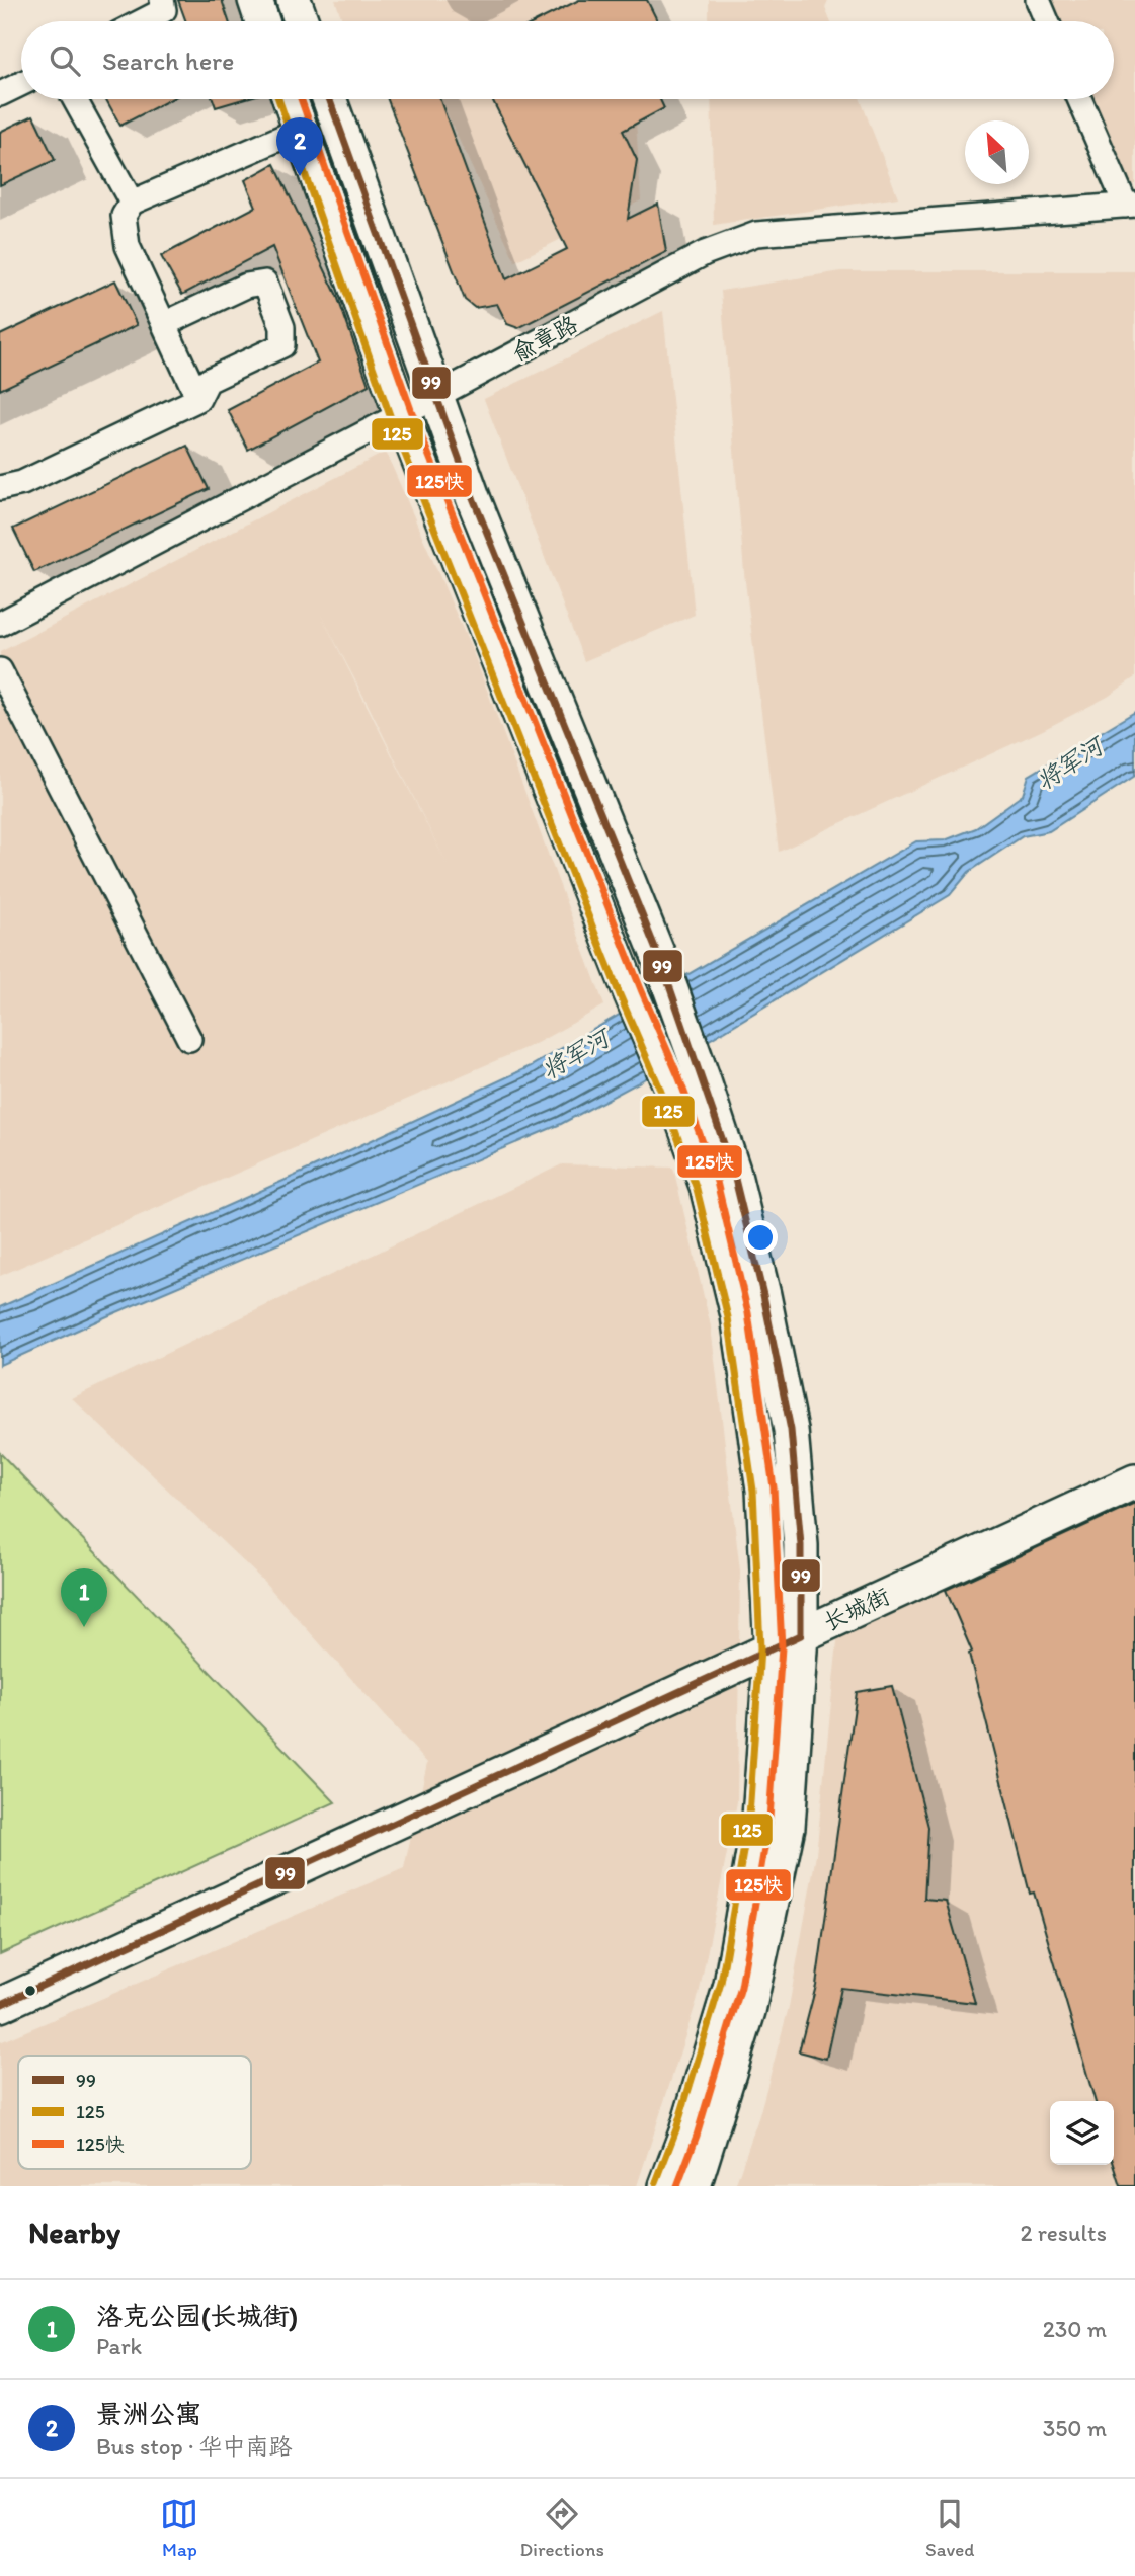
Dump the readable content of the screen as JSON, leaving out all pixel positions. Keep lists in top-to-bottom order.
{
  "streets": {
    "main road": ["长城街"],
    "street": ["俞章路"]
  },
  "water": ["将军河"],
  "lines": ["transit line 99", "transit line 125", "transit line 125快"],
  "legend": ["99", "125", "125快"],
  "north": "top left",
  "page": {
    "search": "Search here",
    "pins": ["2", "1"],
    "heading": ["Nearby", "2 results"],
    "list": [
      {
        "mark": "1",
        "name": "洛克公园(长城街)",
        "note": "Park",
        "value": "230 m"
      },
      {
        "mark": "2",
        "name": "景洲公寓",
        "note": "Bus stop · 华中南路",
        "value": "350 m"
      }
    ],
    "nav": ["Map", "Directions", "Saved"]
  }
}
